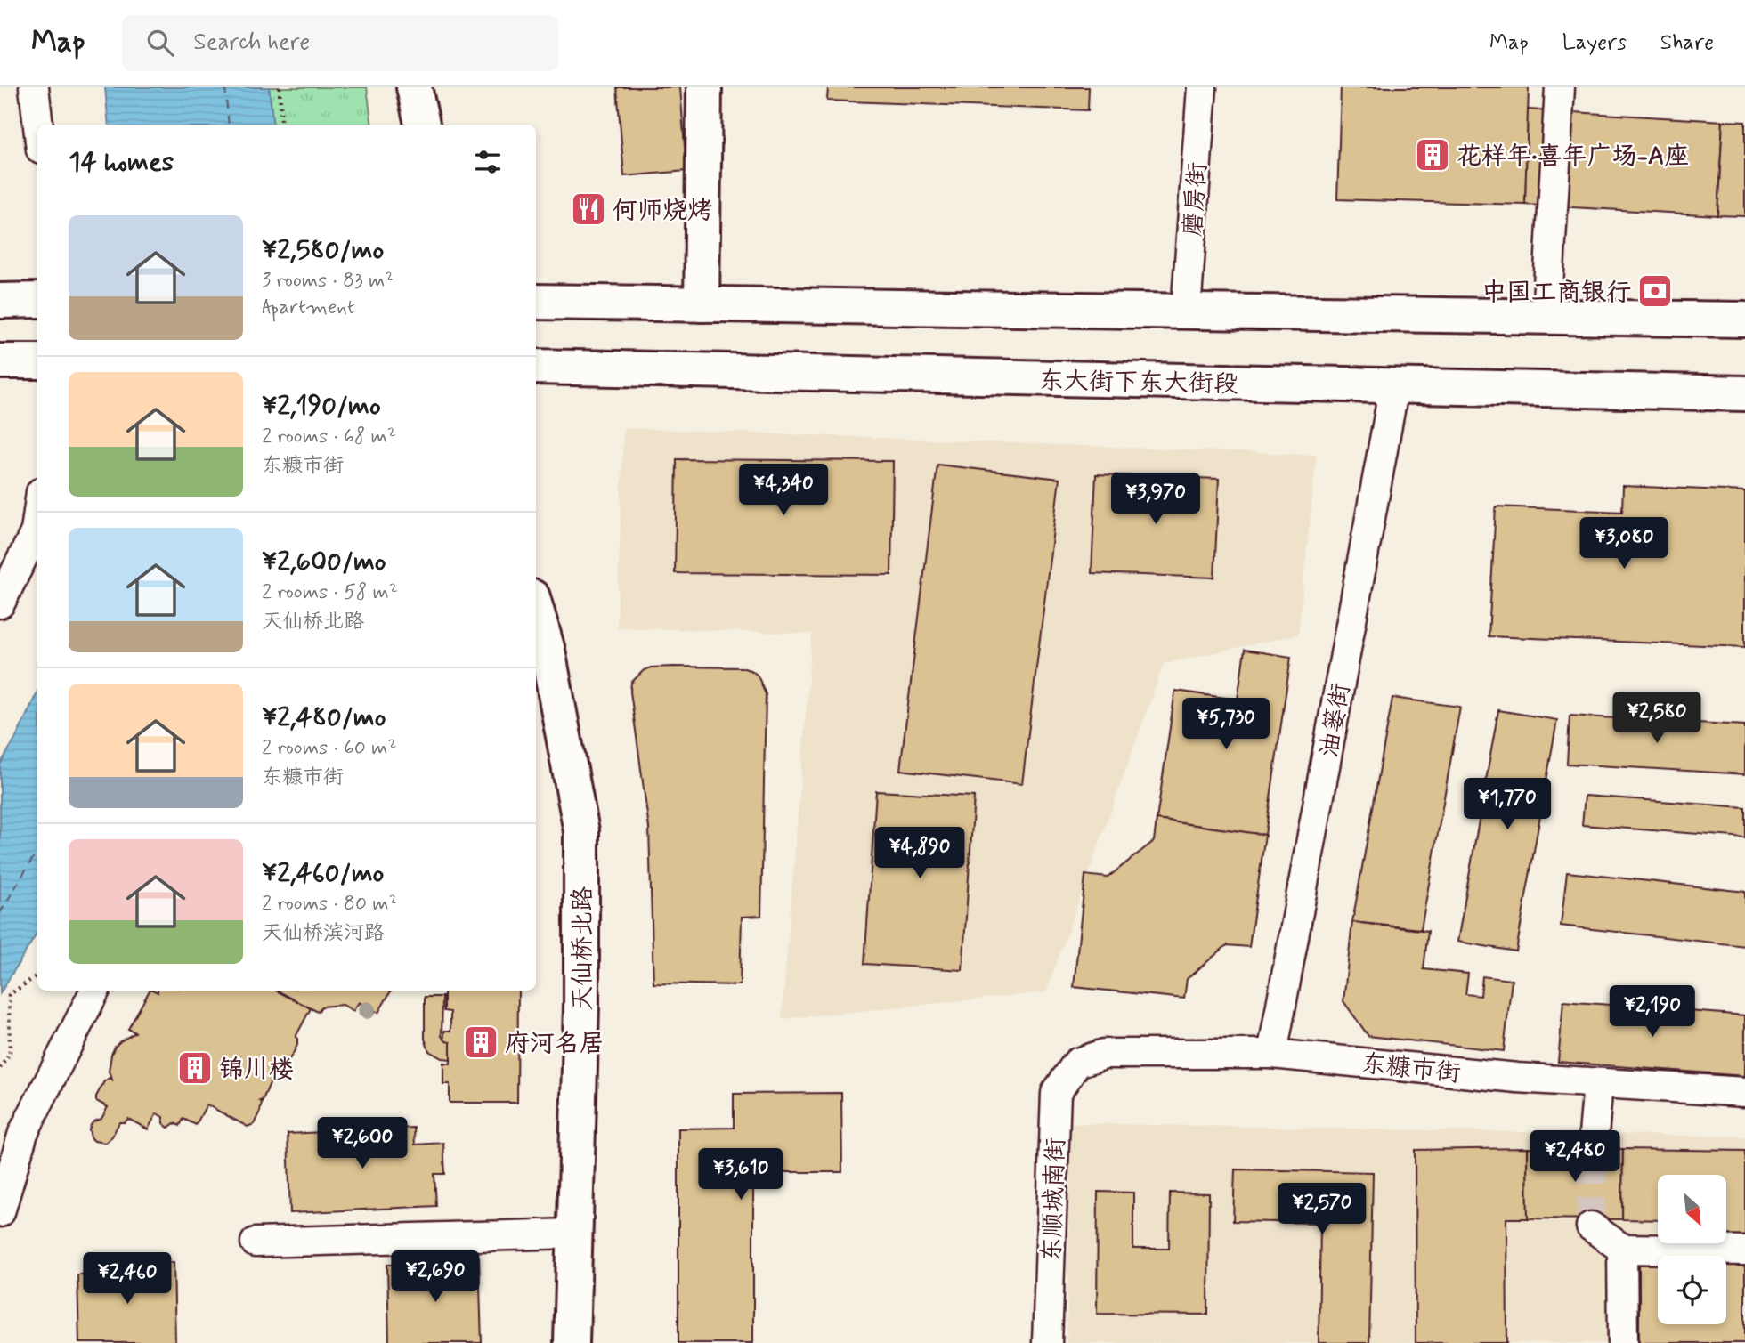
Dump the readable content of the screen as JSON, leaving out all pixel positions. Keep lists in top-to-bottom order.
{
  "streets": {
    "main road": ["东大街下东大街段", "天仙桥北路"],
    "street": [
      "磨房街",
      "油篓街",
      "东糠市街",
      "东顺城南街"
    ]
  },
  "crossings": [
    ["东大街下东大街段", "油篓街"],
    ["油篓街", "东糠市街"],
    ["东糠市街", "东顺城南街"]
  ],
  "places": {
    "building": ["花样年·喜年广场-A座", "府河名居", "锦川楼"],
    "restaurant": ["何师烧烤"],
    "bank": ["中国工商银行"]
  },
  "north": "bottom right",
  "page": {
    "header": "Map",
    "search": "Search here",
    "nav": ["Map", "Layers", "Share"],
    "heading": "14 homes",
    "list": [
      {
        "name": "¥2,580/mo",
        "note": "3 rooms · 83 m² · Apartment"
      },
      {
        "name": "¥2,190/mo",
        "note": "2 rooms · 68 m² · 东糠市街"
      },
      {
        "name": "¥2,600/mo",
        "note": "2 rooms · 58 m² · 天仙桥北路"
      },
      {
        "name": "¥2,480/mo",
        "note": "2 rooms · 60 m² · 东糠市街"
      },
      {
        "name": "¥2,460/mo",
        "note": "2 rooms · 80 m² · 天仙桥滨河路"
      }
    ],
    "price": [
      "¥4,340",
      "¥3,970",
      "¥3,080",
      "¥2,580",
      "¥5,730",
      "¥1,770",
      "¥4,890",
      "¥2,190",
      "¥2,600",
      "¥2,480",
      "¥3,610",
      "¥2,570",
      "¥2,690",
      "¥2,460"
    ]
  }
}
